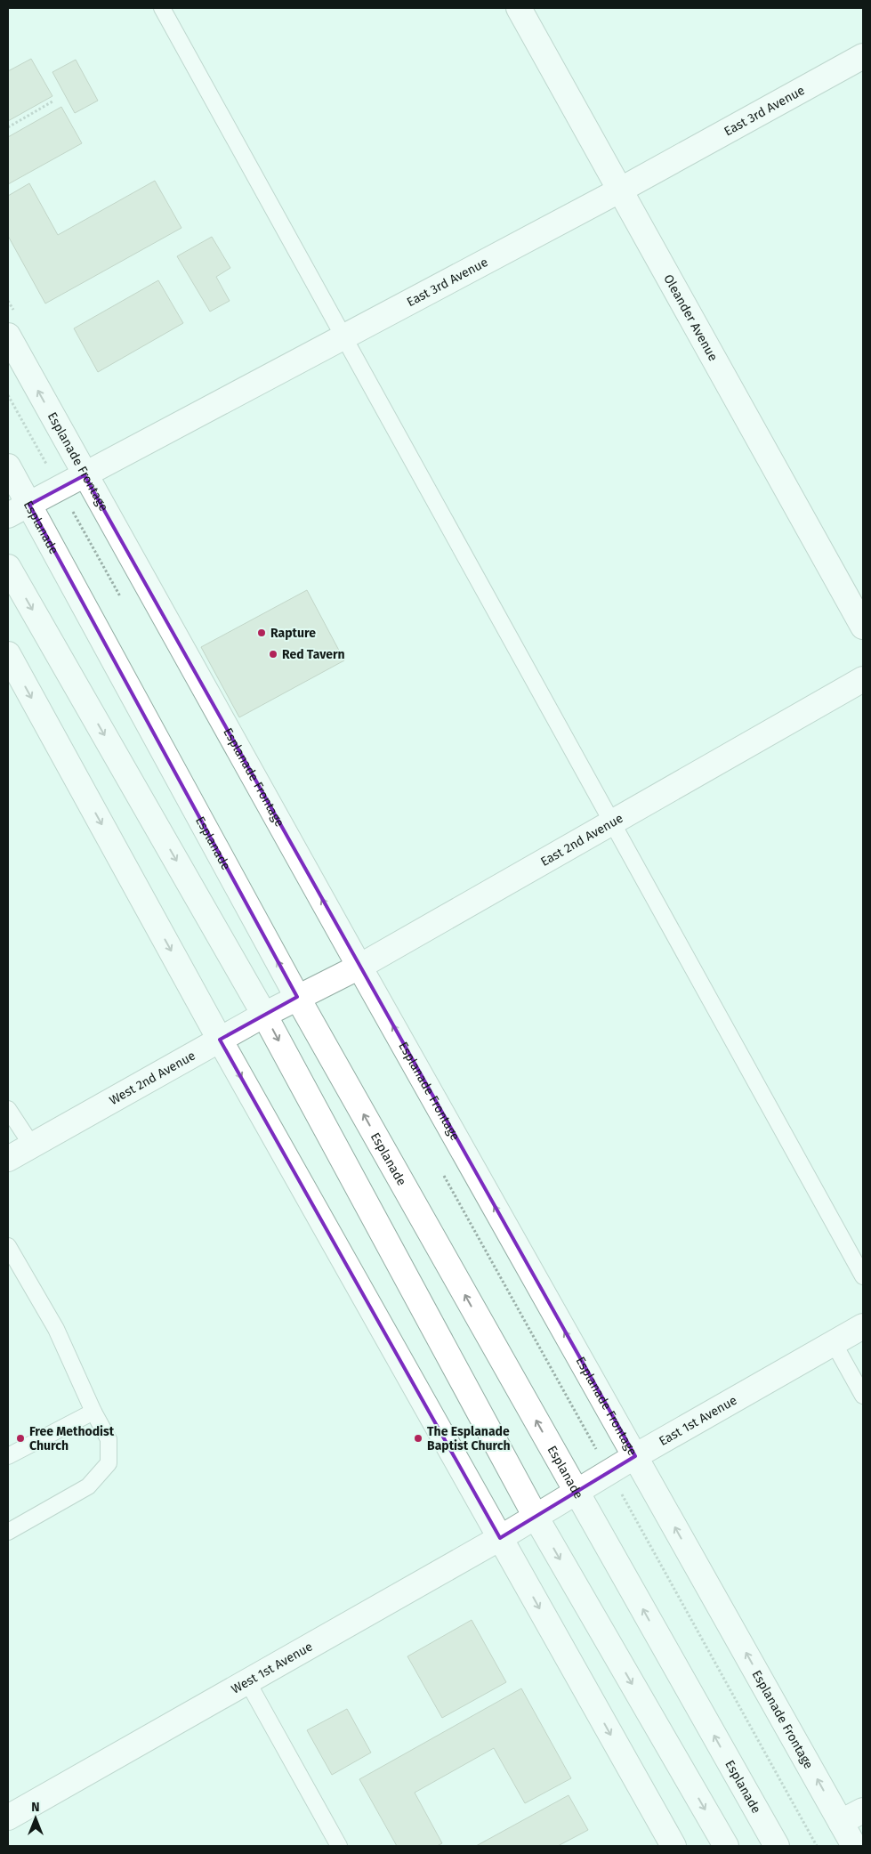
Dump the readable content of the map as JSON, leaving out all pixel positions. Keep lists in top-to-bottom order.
{
  "streets": {
    "street": [
      "East 3rd Avenue",
      "Oleander Avenue",
      "Esplanade Frontage",
      "Esplanade",
      "East 2nd Avenue",
      "West 2nd Avenue",
      "East 1st Avenue",
      "West 1st Avenue"
    ]
  },
  "crossings": [
    ["East 3rd Avenue", "Oleander Avenue"],
    ["East 3rd Avenue", "Esplanade Frontage"],
    ["East 3rd Avenue", "Esplanade"],
    ["Esplanade Frontage", "East 2nd Avenue"],
    ["Esplanade Frontage", "East 1st Avenue"],
    ["Esplanade", "East 2nd Avenue"],
    ["Esplanade", "West 2nd Avenue"],
    ["Esplanade", "East 1st Avenue"],
    ["East 2nd Avenue", "West 2nd Avenue"],
    ["East 1st Avenue", "West 1st Avenue"]
  ],
  "places": [
    "Rapture",
    "Red Tavern",
    "Free Methodist Church",
    "The Esplanade Baptist Church"
  ],
  "north": "top"
}
